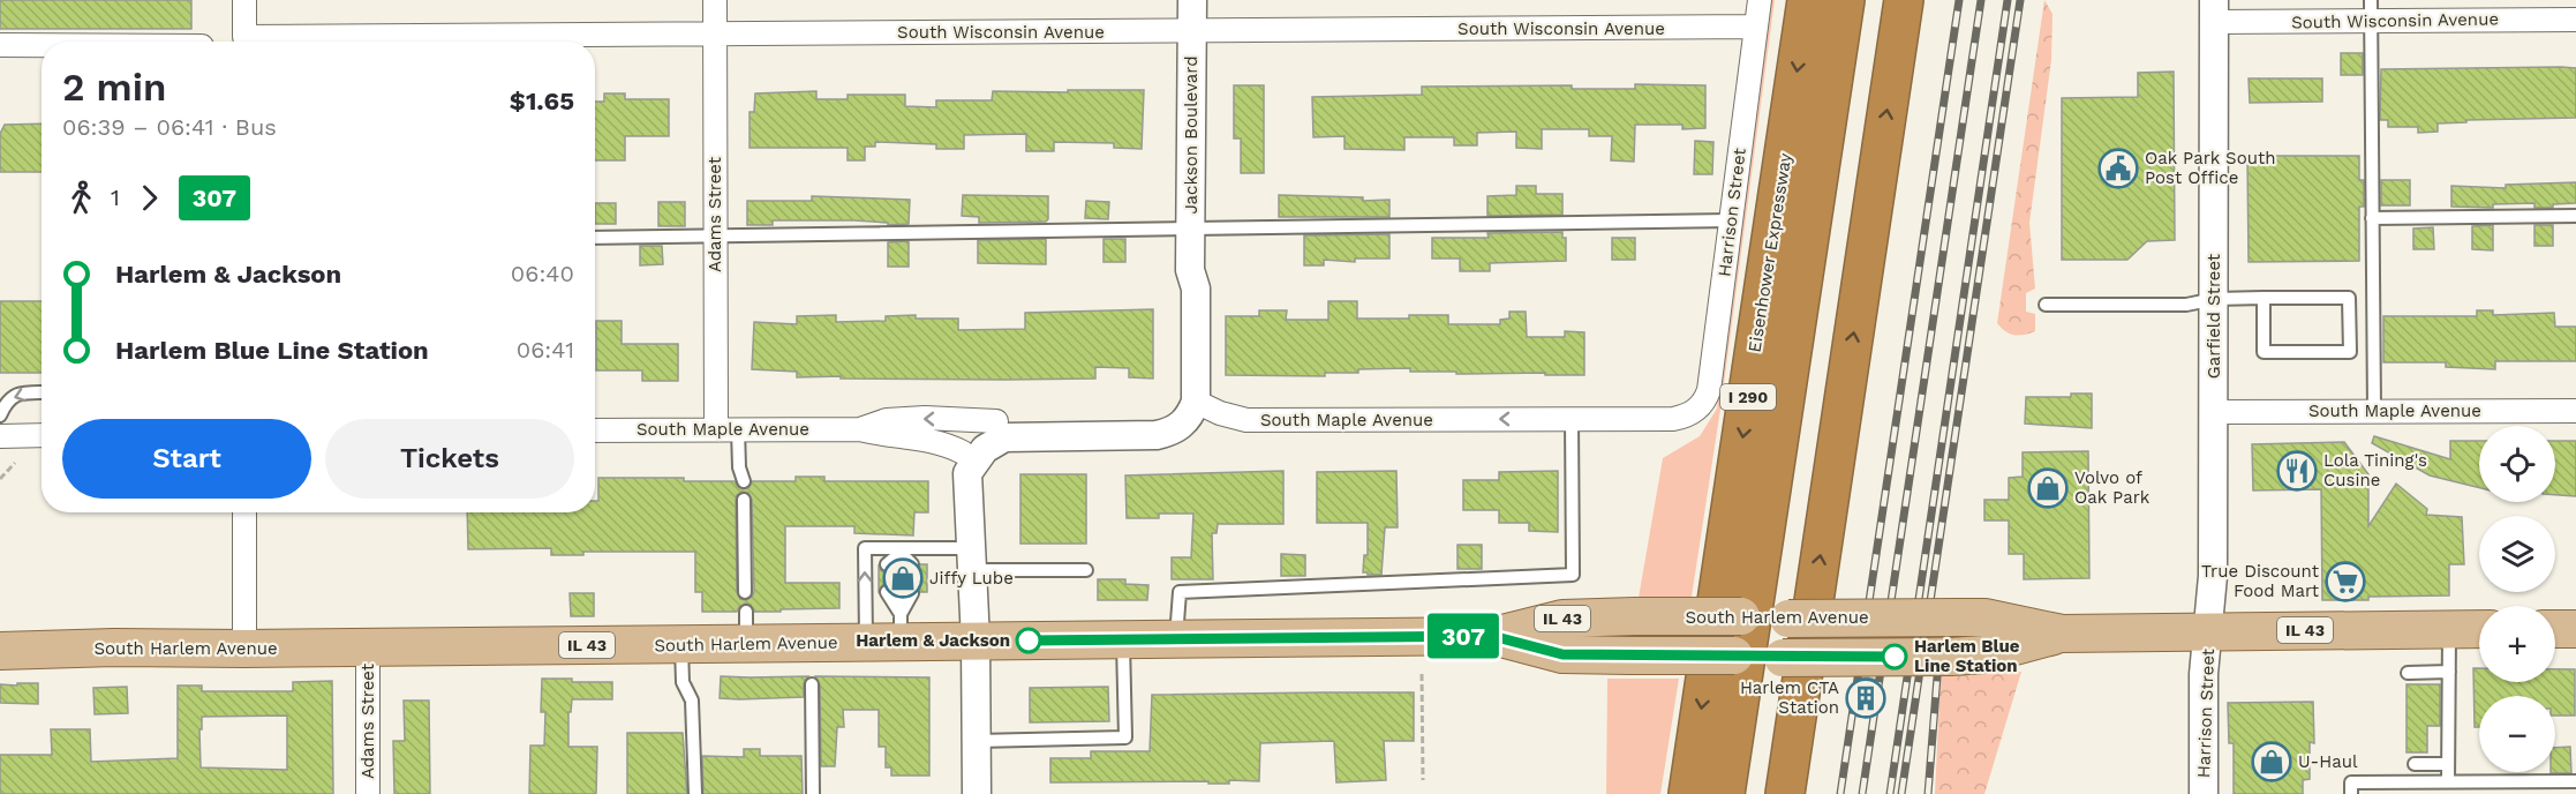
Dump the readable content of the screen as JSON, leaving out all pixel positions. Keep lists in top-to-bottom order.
{
  "streets": {
    "highway": ["Eisenhower Expressway", "I 290"],
    "main road": ["South Harlem Avenue", "IL 43"],
    "street": [
      "South Wisconsin Avenue",
      "Jackson Boulevard",
      "Harrison Street",
      "Adams Street",
      "Garfield Street",
      "South Maple Avenue"
    ]
  },
  "crossings": [
    ["South Wisconsin Avenue", "Jackson Boulevard"],
    ["South Wisconsin Avenue", "Harrison Street"],
    ["South Wisconsin Avenue", "Adams Street"],
    ["South Wisconsin Avenue", "Garfield Street"],
    ["Jackson Boulevard", "South Maple Avenue"],
    ["Harrison Street", "Garfield Street"],
    ["Harrison Street", "South Maple Avenue"],
    ["Harrison Street", "South Harlem Avenue"],
    ["Adams Street", "South Maple Avenue"],
    ["Adams Street", "South Harlem Avenue"],
    ["Garfield Street", "South Maple Avenue"],
    ["Garfield Street", "South Harlem Avenue"]
  ],
  "places": {
    "public building": ["Oak Park South Post Office"],
    "restaurant": ["Lola Tining's Cusine"],
    "shop": ["Volvo of Oak Park", "Jiffy Lube", "U-Haul"],
    "supermarket": ["True Discount Food Mart"],
    "other": ["Harlem & Jackson", "Harlem Blue Line Station"],
    "building": ["Harlem CTA Station"]
  },
  "lines": ["bus line 307"],
  "page": {
    "on_map": "307",
    "heading": ["2 min", "06:39 – 06:41 · Bus", "$1.65"],
    "legs": ["1", "307"],
    "list": [
      {
        "name": "Harlem & Jackson",
        "value": "06:40"
      },
      {
        "name": "Harlem Blue Line Station",
        "value": "06:41"
      }
    ],
    "buttons": ["Start", "Tickets"],
    "map_buttons": ["+", "−"]
  }
}
